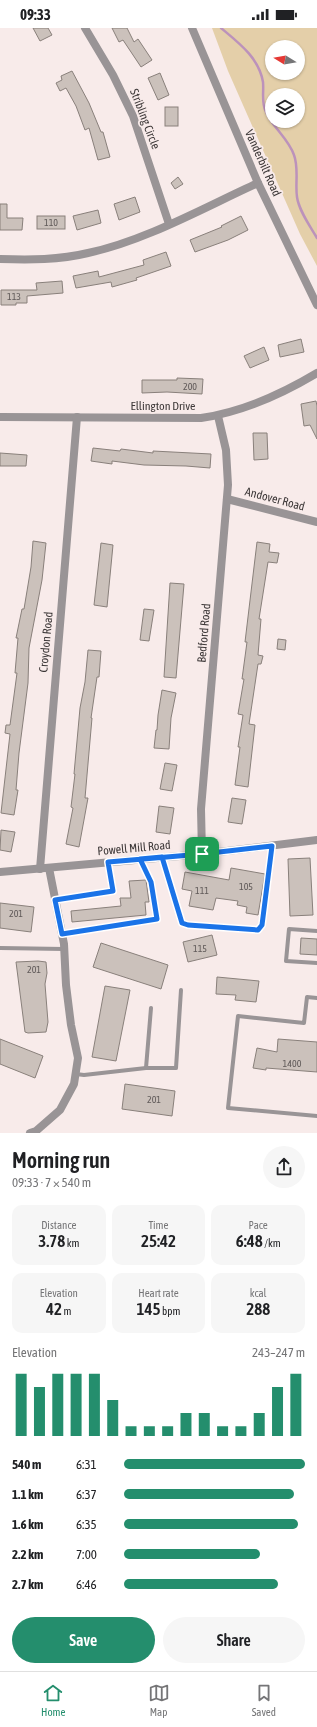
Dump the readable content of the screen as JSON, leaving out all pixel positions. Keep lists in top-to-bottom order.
{
  "streets": {
    "street": [
      "Stribling Circle",
      "Vanderbilt Road",
      "Ellington Drive",
      "Andover Road",
      "Bedford Road",
      "Croydon Road",
      "Powell Mill Road"
    ]
  },
  "crossings": [
    ["Ellington Drive", "Bedford Road"],
    ["Ellington Drive", "Croydon Road"],
    ["Andover Road", "Bedford Road"],
    ["Bedford Road", "Powell Mill Road"],
    ["Croydon Road", "Powell Mill Road"]
  ],
  "house_numbers": [
    "110",
    "113",
    "200",
    "105",
    "111",
    "201",
    "115",
    "201",
    "1400",
    "201"
  ],
  "north": "left",
  "page": {
    "status": "09:33",
    "heading": ["Morning run", "09:33 · 7 × 540 m"],
    "stats": [
      ["Distance", "3.78 km"],
      ["Time", "25:42"],
      ["Pace", "6:48 /km"],
      ["Elevation", "42 m"],
      ["Heart rate", "145 bpm"],
      ["kcal", "288"]
    ],
    "chart": ["Elevation", "243–247 m"],
    "list": [
      {
        "name": "540 m",
        "note": "6:31"
      },
      {
        "name": "1.1 km",
        "note": "6:37"
      },
      {
        "name": "1.6 km",
        "note": "6:35"
      },
      {
        "name": "2.2 km",
        "note": "7:00"
      },
      {
        "name": "2.7 km",
        "note": "6:46"
      }
    ],
    "buttons": ["Save", "Share"],
    "tabs": ["Home", "Map", "Saved"]
  }
}
